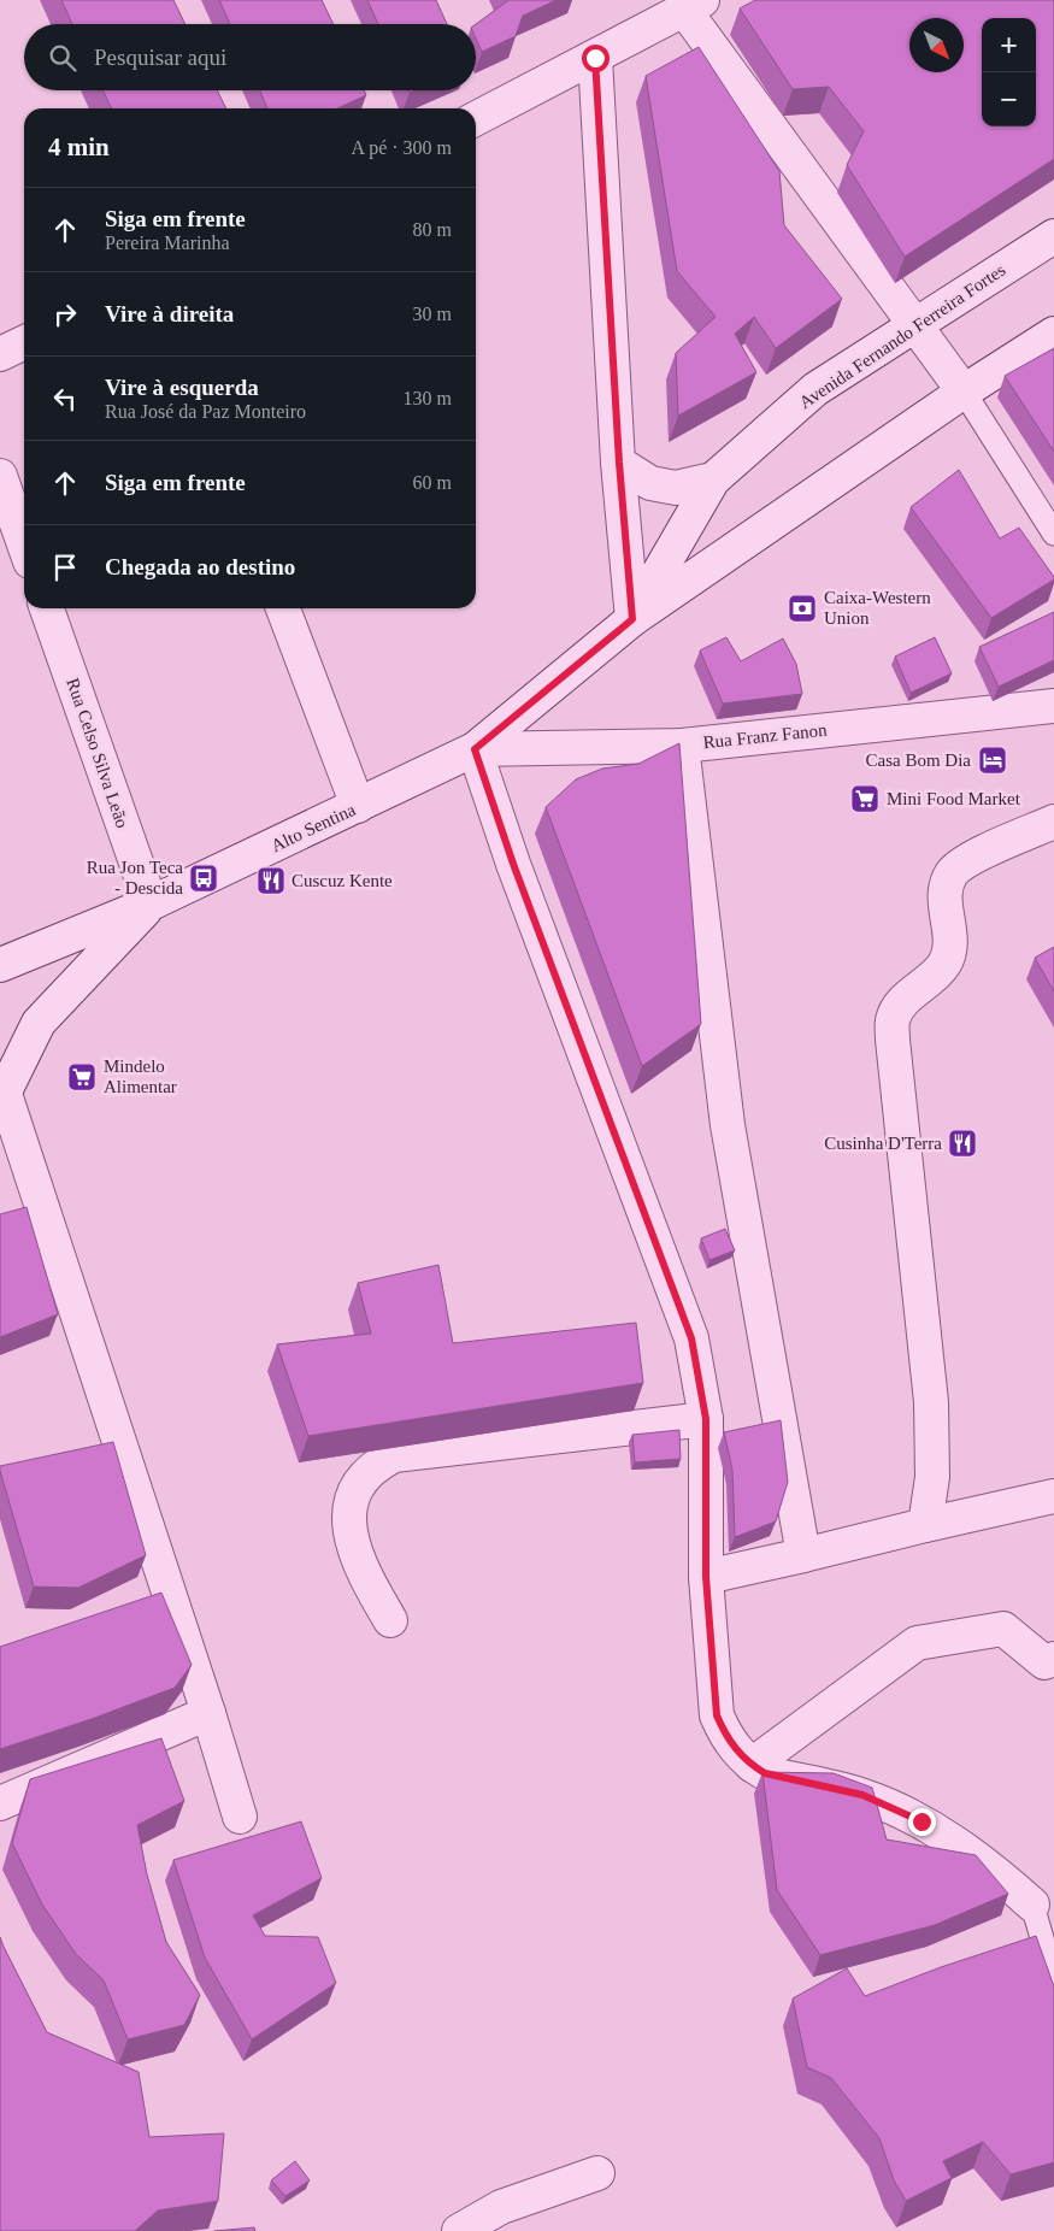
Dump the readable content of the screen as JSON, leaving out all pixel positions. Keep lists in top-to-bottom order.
{
  "streets": {
    "street": [
      "Avenida Fernando Ferreira Fortes",
      "Rua Franz Fanon",
      "Rua Celso Silva Leão",
      "Alto Sentina"
    ]
  },
  "crossings": [
    ["Avenida Fernando Ferreira Fortes", "Rua Franz Fanon"],
    ["Avenida Fernando Ferreira Fortes", "Alto Sentina"],
    ["Rua Franz Fanon", "Alto Sentina"],
    ["Rua Celso Silva Leão", "Alto Sentina"]
  ],
  "places": {
    "bank": ["Caixa-Western Union"],
    "hotel": ["Casa Bom Dia"],
    "supermarket": ["Mini Food Market", "Mindelo Alimentar"],
    "bus stop": ["Rua Jon Teca - Descida"],
    "restaurant": ["Cuscuz Kente", "Cusinha D'Terra"]
  },
  "north": "bottom right",
  "page": {
    "map_buttons": ["+", "−"],
    "search": "Pesquisar aqui",
    "heading": ["4 min", "A pé · 300 m"],
    "list": [
      ["Siga em frente", "Pereira Marinha", "80 m"],
      ["Vire à direita", "30 m"],
      ["Vire à esquerda", "Rua José da Paz Monteiro", "130 m"],
      ["Siga em frente", "60 m"],
      "Chegada ao destino"
    ]
  }
}
